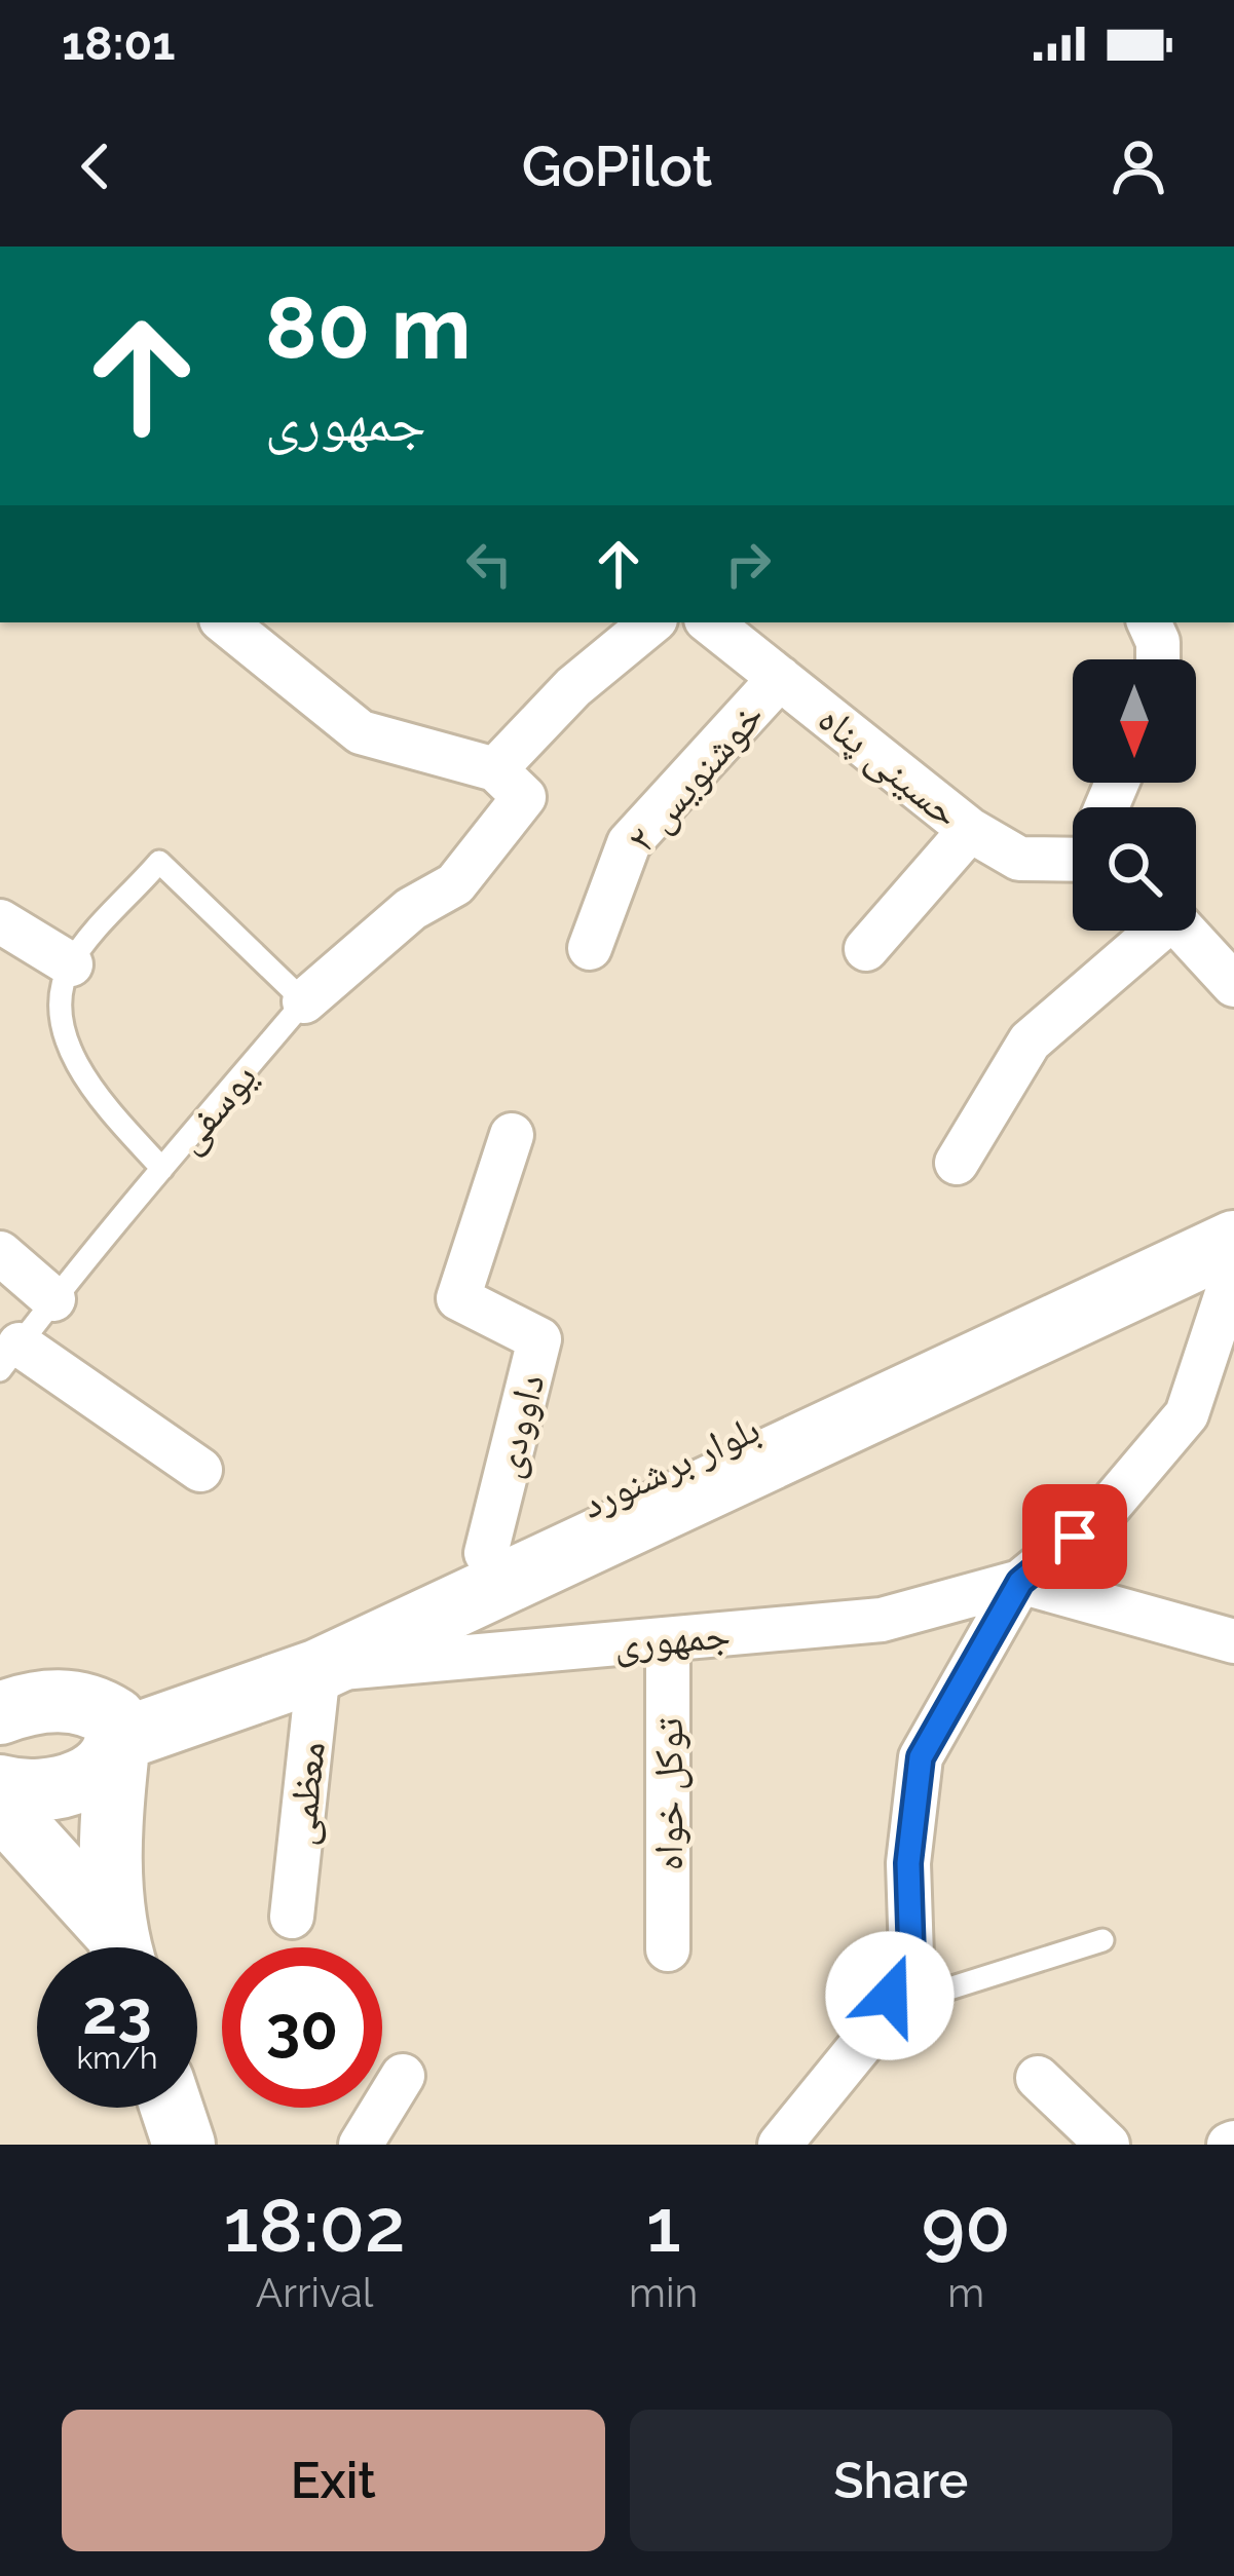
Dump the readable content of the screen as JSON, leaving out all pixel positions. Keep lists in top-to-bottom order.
{
  "streets": {
    "main road": ["بلوار برشنورد"],
    "street": [
      "حسینی پناه",
      "خوشنویس ۲",
      "داوودی",
      "جمهوری",
      "معظمی",
      "توکل خواه"
    ],
    "lane": ["یوسفی"]
  },
  "crossings": [
    ["حسینی پناه", "خوشنویس ۲"],
    ["داوودی", "بلوار برشنورد"],
    ["بلوار برشنورد", "جمهوری"],
    ["بلوار برشنورد", "معظمی"],
    ["جمهوری", "معظمی"],
    ["جمهوری", "توکل خواه"]
  ],
  "north": "bottom",
  "page": {
    "status": "18:01",
    "header": "GoPilot",
    "turn": ["80 m", "جمهوری"],
    "speed": "23 km/h",
    "limit": "30",
    "eta": [
      "18:02",
      "Arrival",
      "1",
      "min",
      "90",
      "m"
    ],
    "buttons": ["Exit", "Share"]
  }
}
